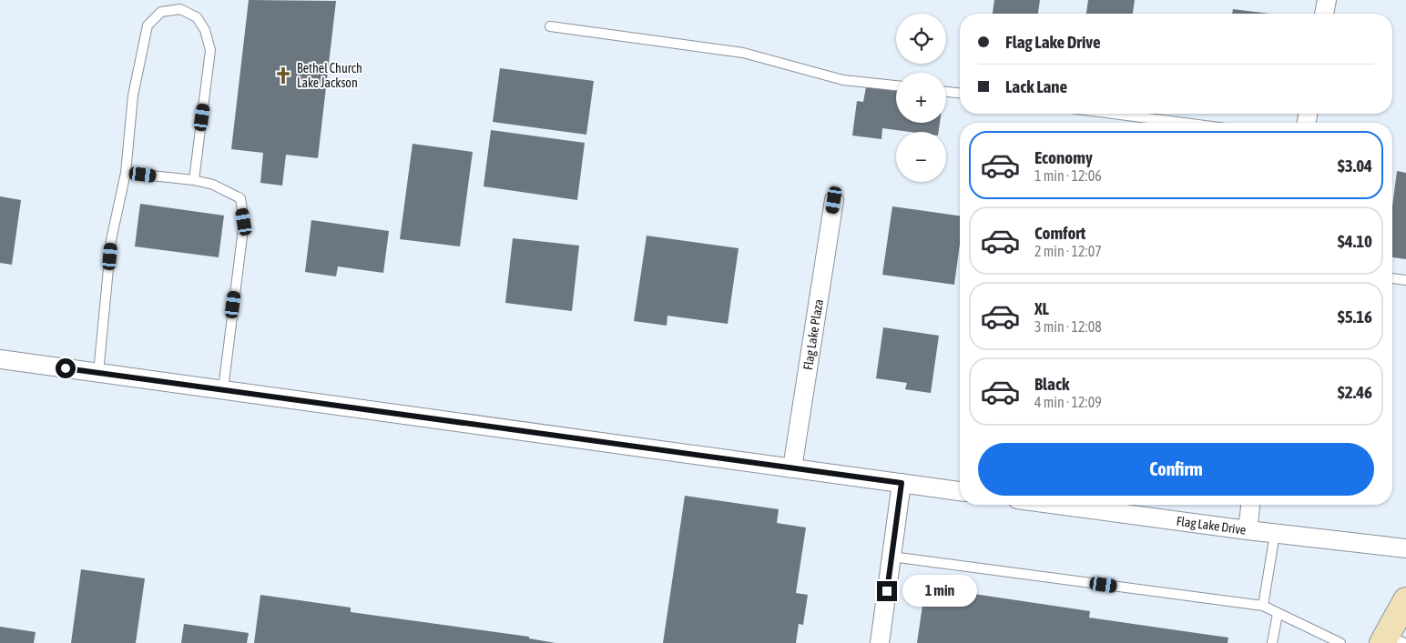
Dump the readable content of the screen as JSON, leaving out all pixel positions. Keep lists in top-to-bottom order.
{
  "streets": {
    "street": ["Flag Lake Plaza", "Flag Lake Drive"]
  },
  "places": {
    "church": ["Bethel Church Lake Jackson"]
  },
  "page": {
    "map_buttons": ["+", "−"],
    "banner": ["Flag Lake Drive", "Lack Lane"],
    "list": [
      {
        "name": "Economy",
        "note": "1 min · 12:06",
        "value": "$3.04"
      },
      {
        "name": "Comfort",
        "note": "2 min · 12:07",
        "value": "$4.10"
      },
      {
        "name": "XL",
        "note": "3 min · 12:08",
        "value": "$5.16"
      },
      {
        "name": "Black",
        "note": "4 min · 12:09",
        "value": "$2.46"
      }
    ],
    "buttons": "Confirm",
    "bubble": "1 min"
  }
}
